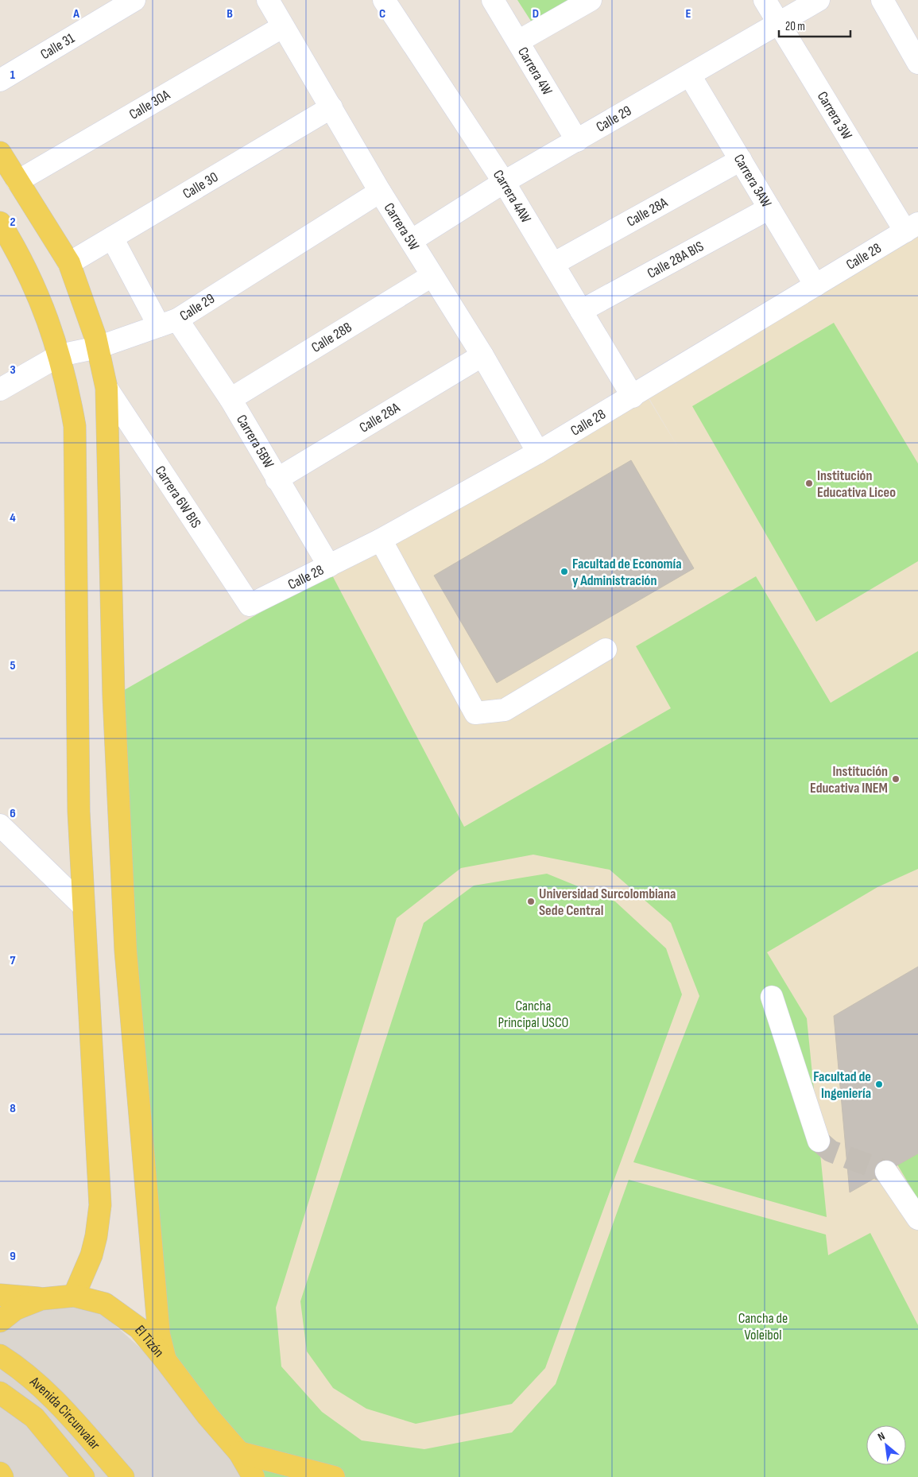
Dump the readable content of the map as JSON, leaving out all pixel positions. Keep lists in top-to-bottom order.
{
  "streets": {
    "main road": ["El Tizón", "Avenida Circunvalar"],
    "street": [
      "Calle 31",
      "Carrera 4W",
      "Calle 30A",
      "Carrera 3W",
      "Calle 29",
      "Carrera 3AW",
      "Calle 30",
      "Carrera 4AW",
      "Calle 28A",
      "Carrera 5W",
      "Calle 28",
      "Calle 28A BIS",
      "Calle 28B",
      "Carrera 5BW",
      "Carrera 6W BIS"
    ]
  },
  "crossings": [
    ["Carrera 4W", "Calle 29"],
    ["Calle 30A", "Carrera 5W"],
    ["Carrera 3W", "Calle 29"],
    ["Carrera 3W", "Calle 28"],
    ["Calle 29", "Carrera 3AW"],
    ["Calle 29", "Carrera 4AW"],
    ["Calle 29", "Carrera 5W"],
    ["Calle 29", "Carrera 5BW"],
    ["Carrera 3AW", "Calle 28A"],
    ["Carrera 3AW", "Calle 28"],
    ["Carrera 3AW", "Calle 28A BIS"],
    ["Calle 30", "Carrera 5W"],
    ["Calle 30", "Carrera 5BW"],
    ["Carrera 4AW", "Calle 28A"],
    ["Carrera 4AW", "Calle 28"],
    ["Carrera 4AW", "Calle 28A BIS"],
    ["Calle 28A", "Carrera 5W"],
    ["Calle 28A", "Carrera 5BW"],
    ["Carrera 5W", "Calle 28"],
    ["Carrera 5W", "Calle 28B"],
    ["Calle 28", "Carrera 5BW"],
    ["Calle 28", "Carrera 6W BIS"],
    ["Calle 28B", "Carrera 5BW"]
  ],
  "parks": ["Cancha Principal USCO", "Cancha de Voleibol"],
  "places": [
    "Institución Educativa Liceo",
    "Facultad de Economía y Administración",
    "Institución Educativa INEM",
    "Universidad Surcolombiana Sede Central",
    "Facultad de Ingeniería"
  ],
  "scale_bar": "20 m",
  "north": "top left",
  "grid": {
    "columns": [
      "A",
      "B",
      "C",
      "D",
      "E"
    ],
    "rows": [
      "1",
      "2",
      "3",
      "4",
      "5",
      "6",
      "7",
      "8",
      "9"
    ]
  }
}
